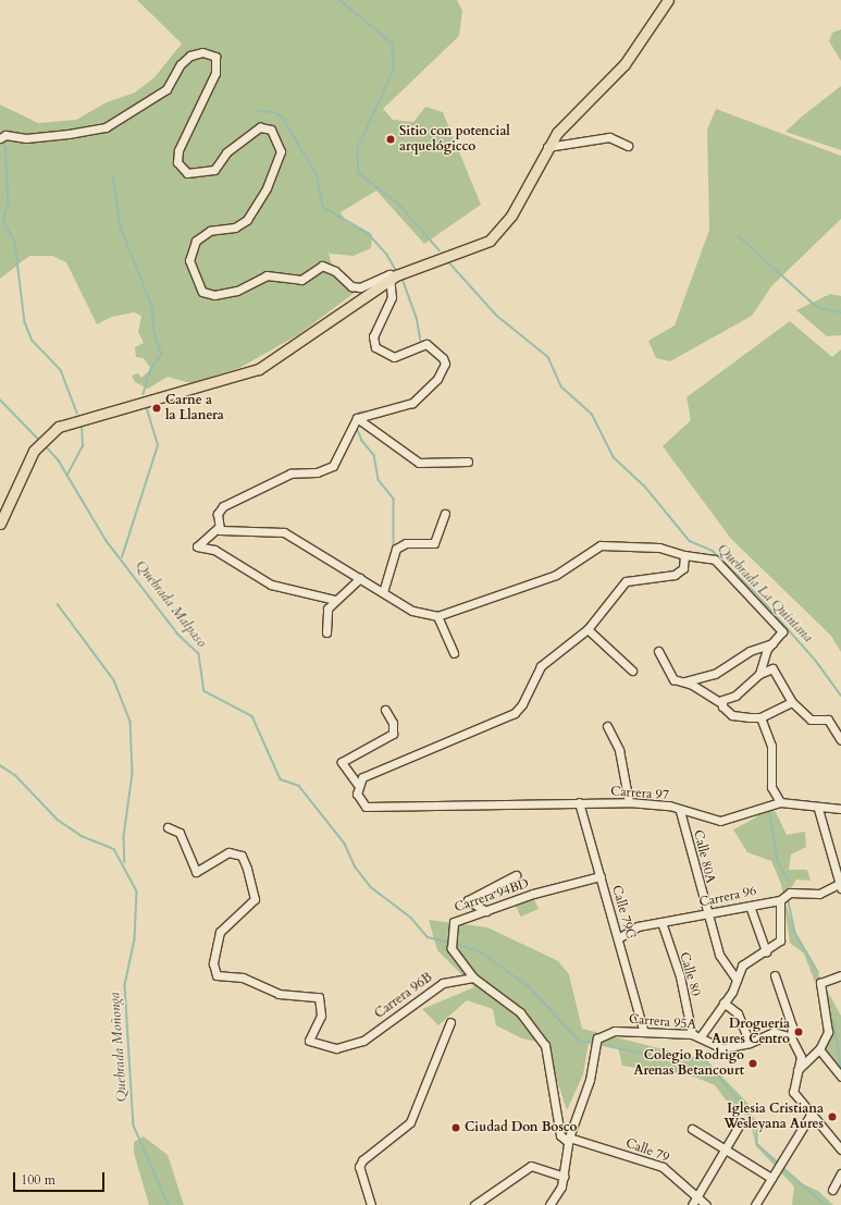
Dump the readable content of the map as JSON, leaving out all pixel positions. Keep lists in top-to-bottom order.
{
  "streets": {
    "street": [
      "Carrera 97",
      "Calle 80A",
      "Carrera 94BD",
      "Carrera 96",
      "Calle 79C",
      "Calle 80",
      "Carrera 96B",
      "Carrera 95A",
      "Calle 79"
    ]
  },
  "crossings": [
    ["Carrera 97", "Calle 80A"],
    ["Carrera 97", "Calle 79C"],
    ["Calle 80A", "Carrera 96"],
    ["Carrera 94BD", "Calle 79C"],
    ["Carrera 94BD", "Carrera 96B"],
    ["Carrera 96", "Calle 79C"],
    ["Carrera 96", "Calle 80"],
    ["Calle 79C", "Carrera 95A"],
    ["Calle 80", "Carrera 95A"],
    ["Carrera 95A", "Calle 79"]
  ],
  "water": ["Quebrada La Quintana", "Quebrada Malpaso", "Quebrada Moñonga"],
  "places": [
    "Sitio con potencial arquelógicco",
    "Carne a la Llanera",
    "Droguería Aures Centro",
    "Colegio Rodrigo Arenas Betancourt",
    "Iglesia Cristiana Wesleyana Aures",
    "Ciudad Don Bosco"
  ],
  "scale_bar": "100 m"
}
